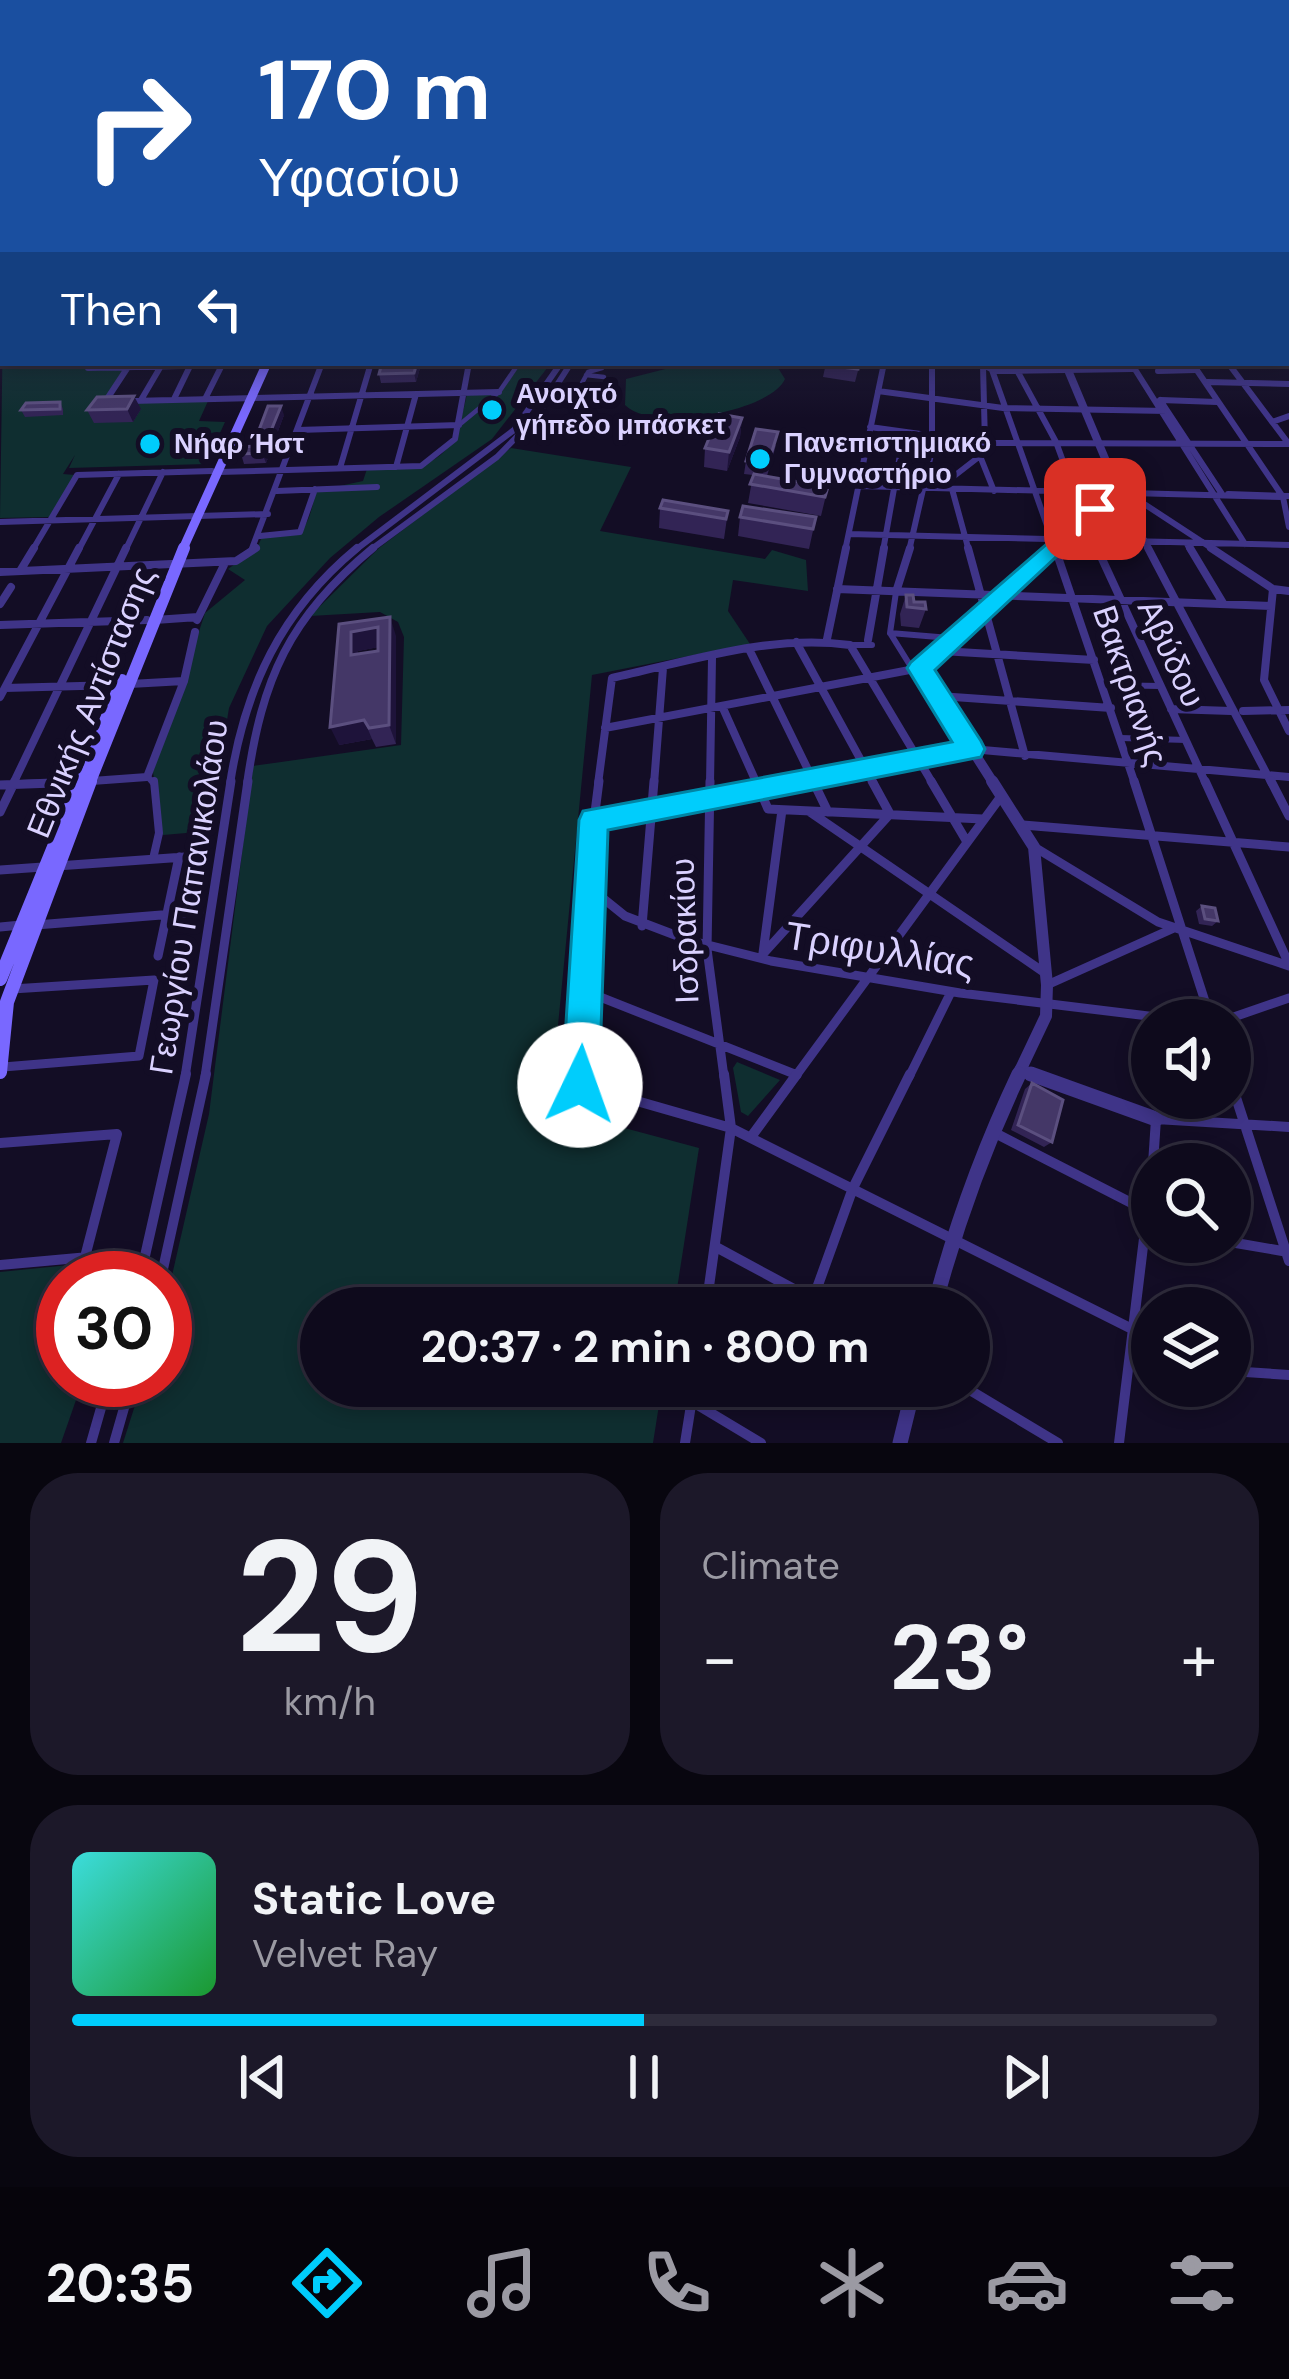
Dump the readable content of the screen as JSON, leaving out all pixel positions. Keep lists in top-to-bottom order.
{
  "streets": {
    "main road": ["Εθνικής Αντίστασης"],
    "street": [
      "Αβύδου",
      "Βακτριανής",
      "Γεωργίου Παπανικολάου",
      "Ισδρακίου",
      "Τριφυλλίας"
    ]
  },
  "crossings": [
    ["Ισδρακίου", "Τριφυλλίας"]
  ],
  "places": ["Ανοιχτό γήπεδο μπάσκετ", "Νήαρ Ήστ", "Πανεπιστημιακό Γυμναστήριο"],
  "page": {
    "turn": ["170 m", "Υφασίου"],
    "then": "Then",
    "limit": "30",
    "trip": "20:37 · 2 min · 800 m",
    "tile": [
      ["29", "km/h"],
      "Climate"
    ],
    "heat": ["−", "23°", "+"],
    "song": ["Static Love", "Velvet Ray"],
    "tabs": "20:35"
  }
}
